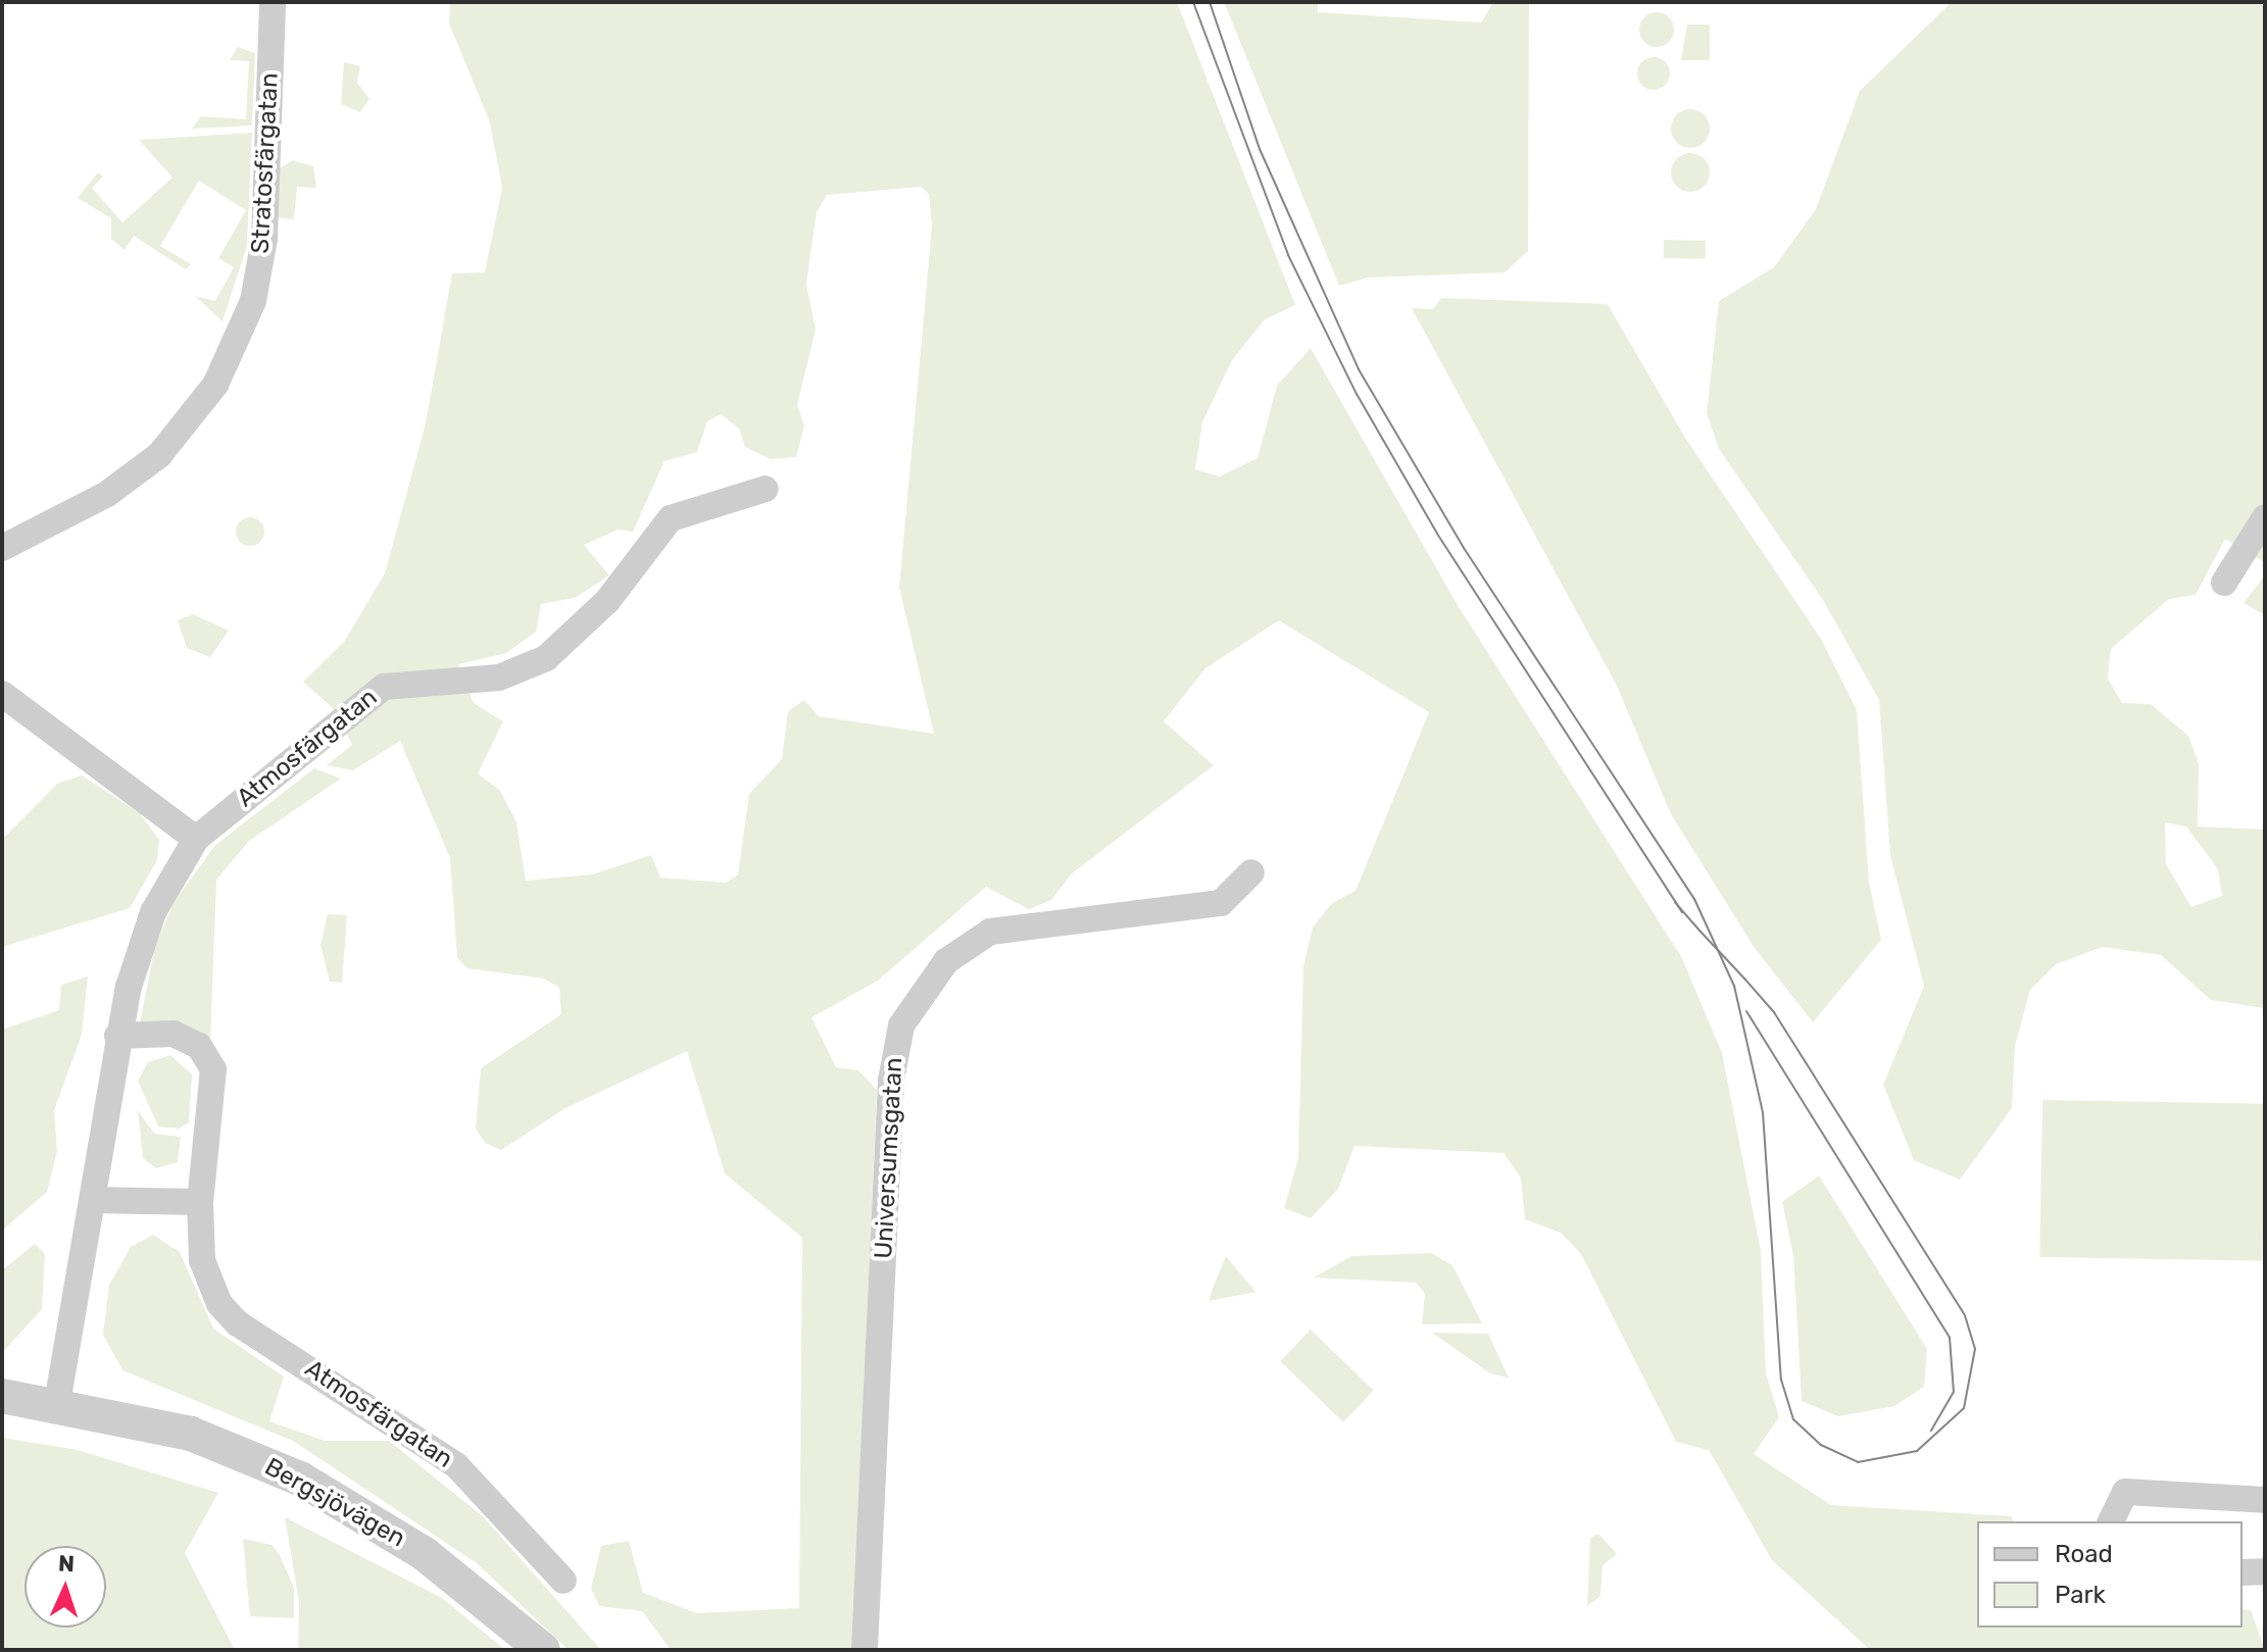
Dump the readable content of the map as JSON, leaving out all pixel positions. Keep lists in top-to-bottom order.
{
  "streets": {
    "street": [
      "Stratosfärgatan",
      "Atmosfärgatan",
      "Universumsgatan",
      "Bergsjövägen"
    ]
  },
  "crossings": [
    ["Atmosfärgatan", "Bergsjövägen"]
  ],
  "legend": ["Road", "Park"],
  "north": "top"
}
